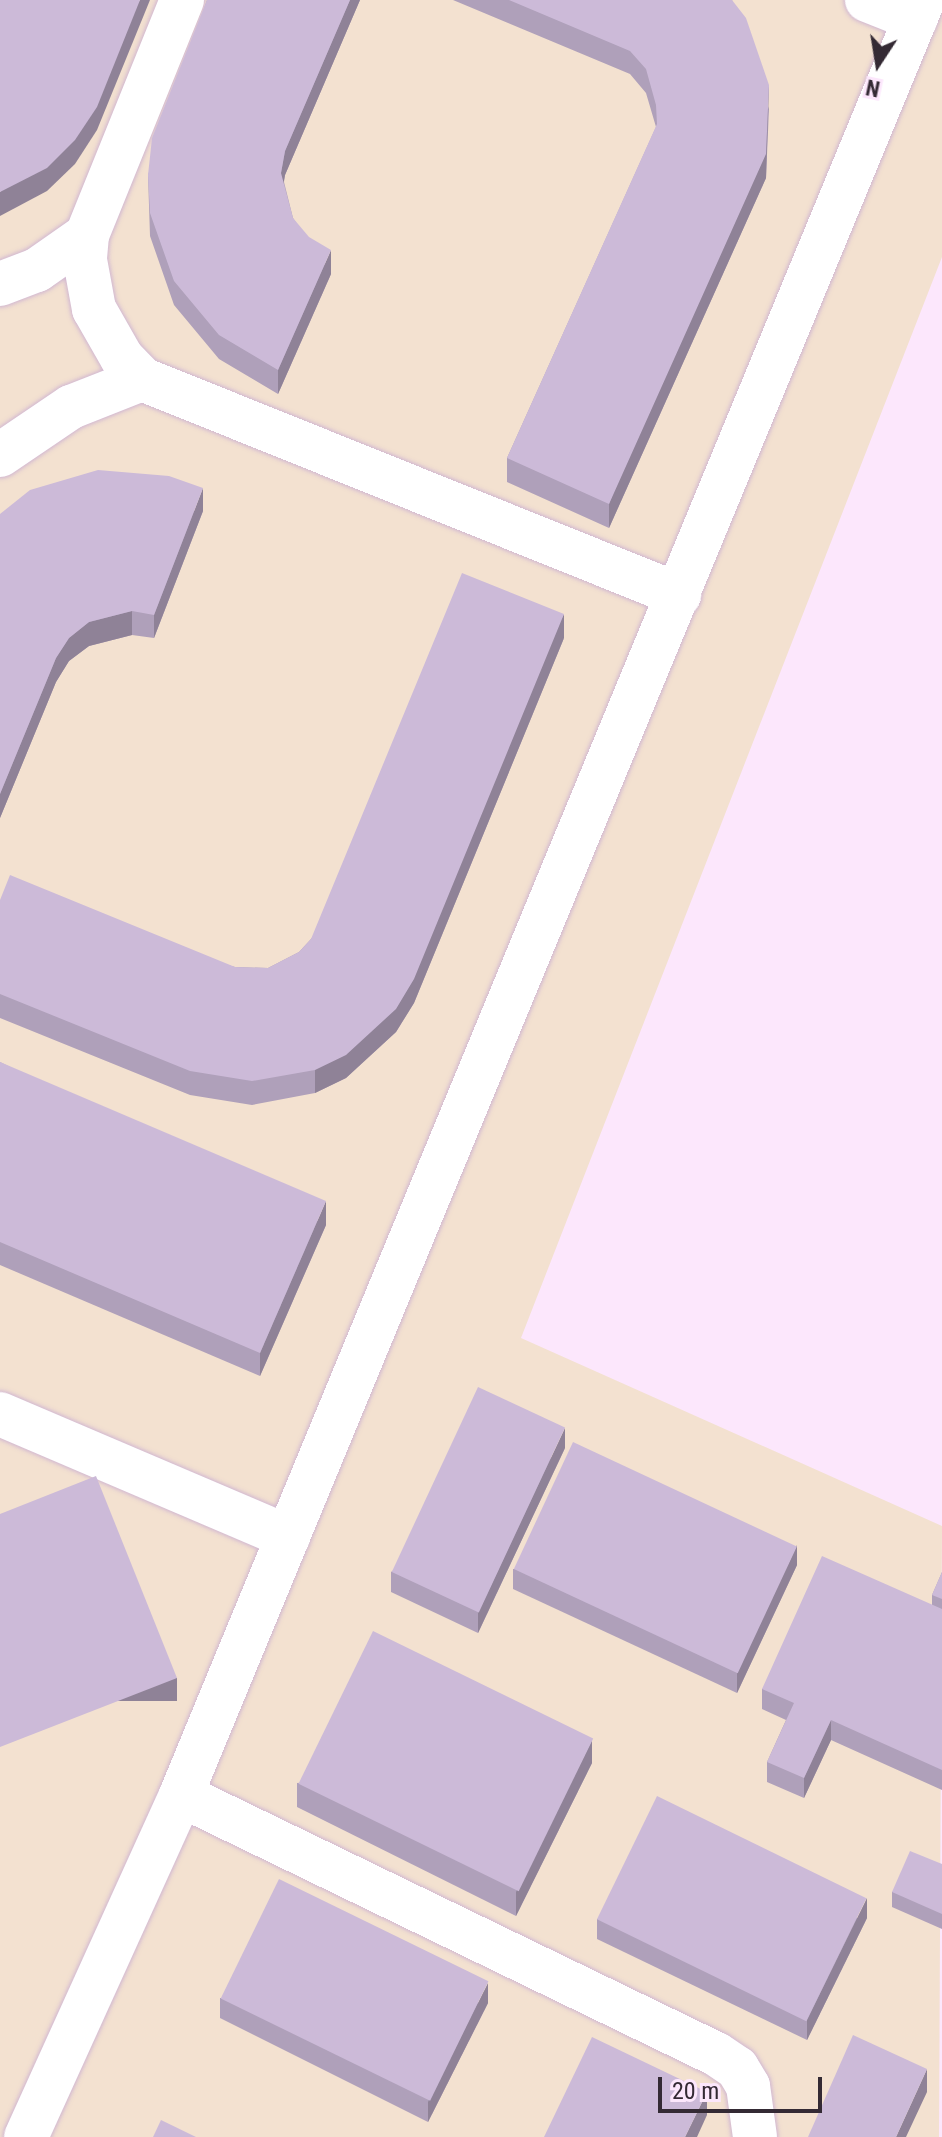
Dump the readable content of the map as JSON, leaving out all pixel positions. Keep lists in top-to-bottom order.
{
  "scale_bar": "20 m",
  "north": "bottom"
}
